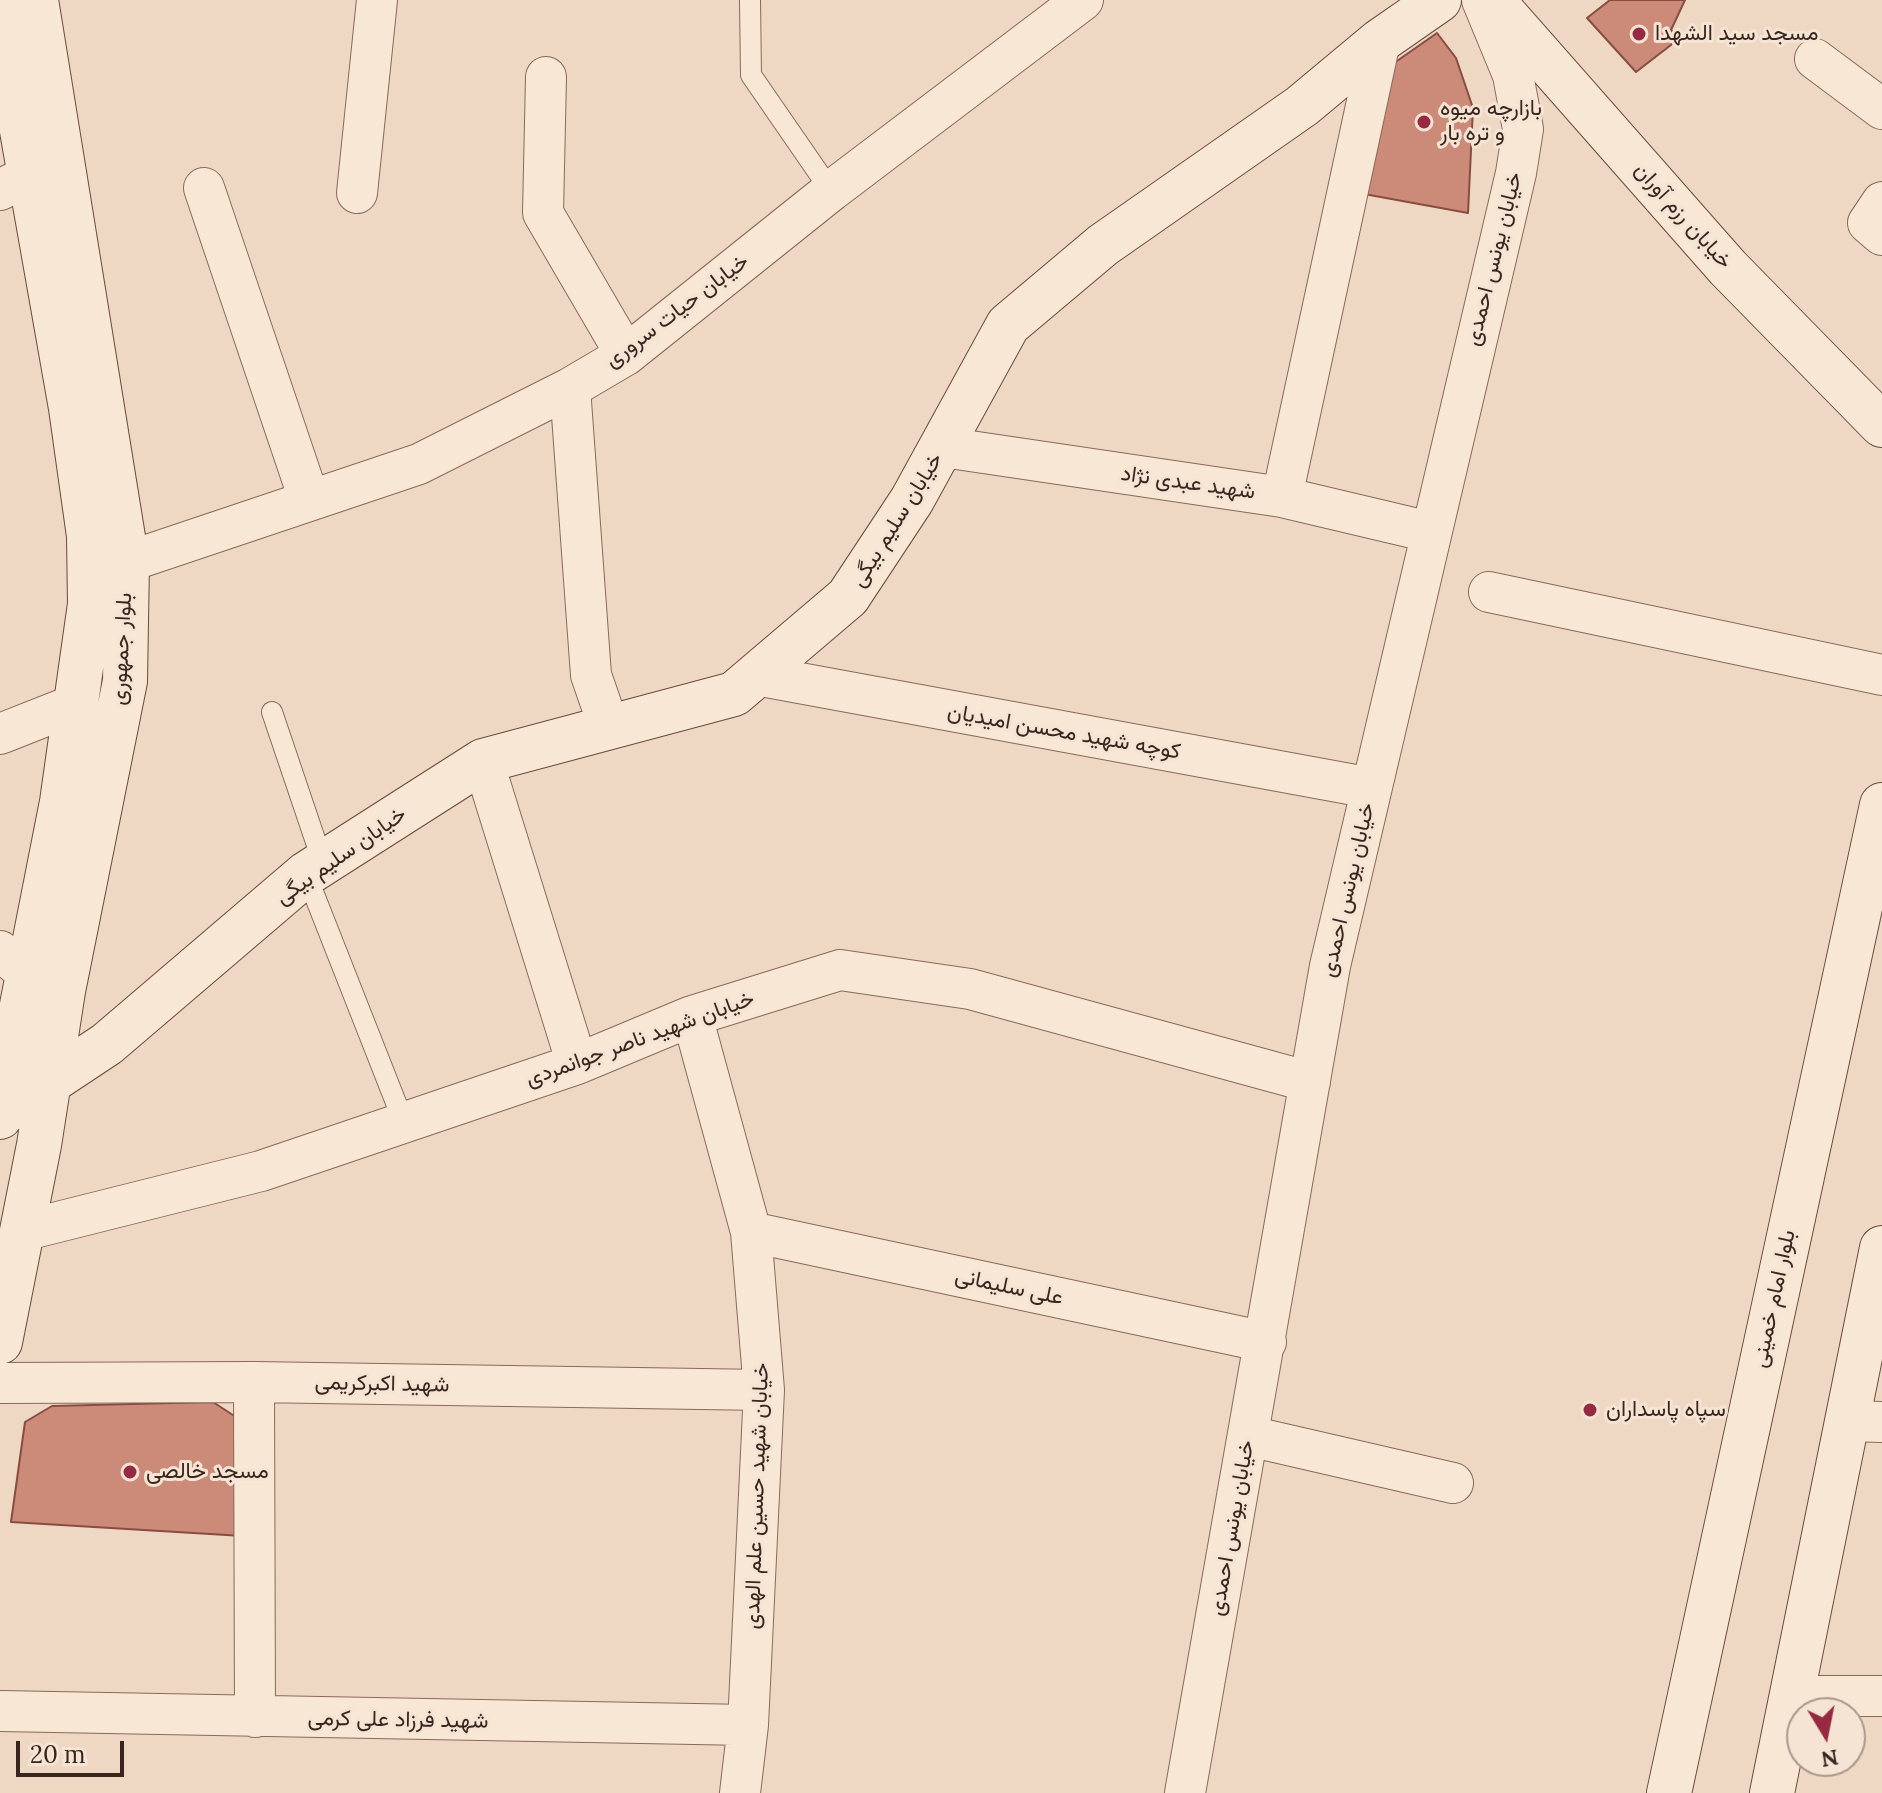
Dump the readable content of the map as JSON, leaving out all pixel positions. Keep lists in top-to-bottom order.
{
  "streets": {
    "street": [
      "خیابان رزم آوران",
      "خیابان یونس احمدی",
      "خیابان حیات سروری",
      "شهید عبدی نژاد",
      "خیابان سلیم بیگی",
      "بلوار جمهوری",
      "کوچه شهید محسن امیدیان",
      "خیابان شهید ناصر جوانمردی",
      "علی سلیمانی",
      "بلوار امام خمینی",
      "شهید اکبرکریمی",
      "خیابان شهید حسین علم الهدی",
      "شهید فرزاد علی کرمی"
    ]
  },
  "crossings": [
    ["خیابان یونس احمدی", "شهید عبدی نژاد"],
    ["خیابان یونس احمدی", "کوچه شهید محسن امیدیان"],
    ["خیابان یونس احمدی", "خیابان شهید ناصر جوانمردی"],
    ["خیابان یونس احمدی", "علی سلیمانی"],
    ["خیابان حیات سروری", "بلوار جمهوری"],
    ["شهید عبدی نژاد", "خیابان سلیم بیگی"],
    ["خیابان سلیم بیگی", "بلوار جمهوری"],
    ["خیابان سلیم بیگی", "کوچه شهید محسن امیدیان"],
    ["بلوار جمهوری", "خیابان شهید ناصر جوانمردی"],
    ["خیابان شهید ناصر جوانمردی", "خیابان شهید حسین علم الهدی"],
    ["علی سلیمانی", "خیابان شهید حسین علم الهدی"],
    ["شهید اکبرکریمی", "خیابان شهید حسین علم الهدی"],
    ["خیابان شهید حسین علم الهدی", "شهید فرزاد علی کرمی"]
  ],
  "places": [
    "مسجد سید الشهدا",
    "بازارچه میوه و تره بار",
    "سپاه پاسداران",
    "مسجد خالصی"
  ],
  "scale_bar": "20 m",
  "north": "bottom"
}
